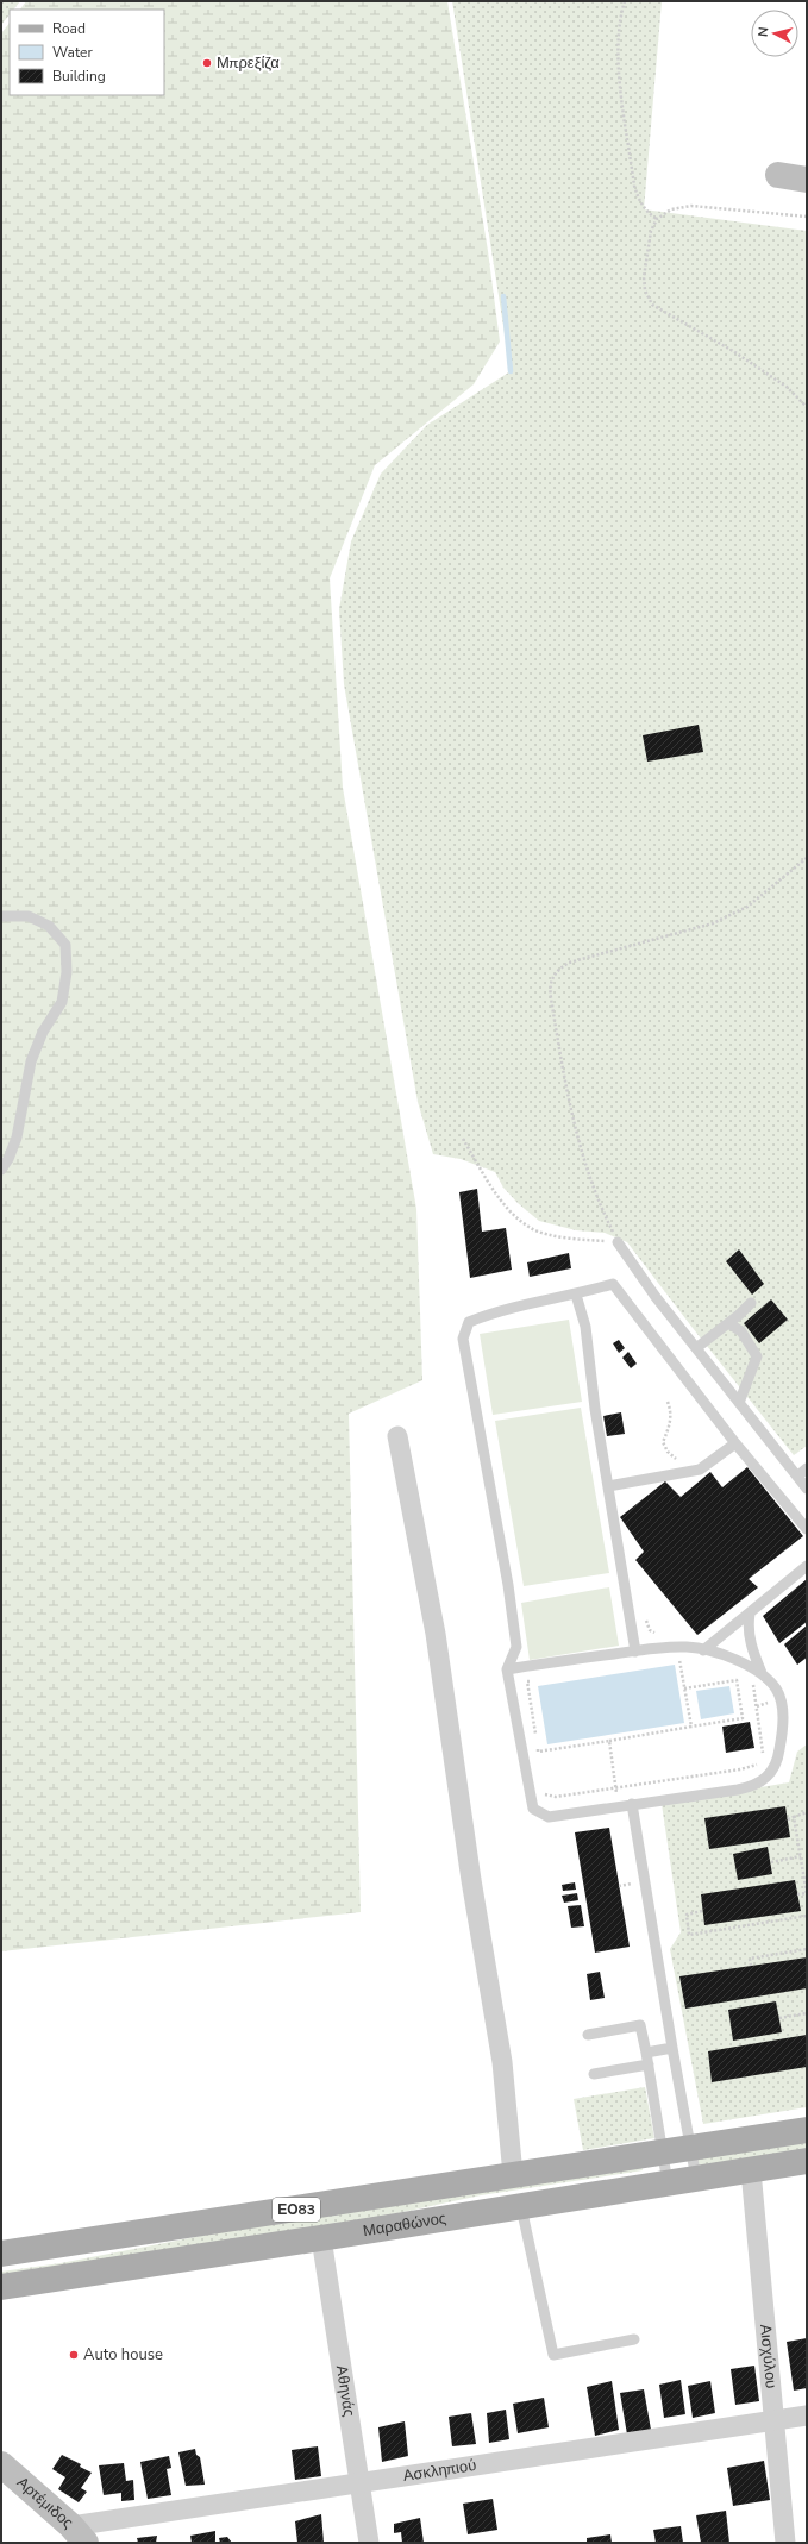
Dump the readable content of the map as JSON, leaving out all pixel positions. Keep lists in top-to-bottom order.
{
  "streets": {
    "main road": ["ΕΟ83", "Μαραθώνος"],
    "street": [
      "Αισχύλου",
      "Αθηνάς",
      "Ασκληπιού",
      "Αρτέμιδος"
    ]
  },
  "crossings": [
    ["Μαραθώνος", "Αισχύλου"],
    ["Μαραθώνος", "Αθηνάς"],
    ["Αισχύλου", "Ασκληπιού"],
    ["Αθηνάς", "Ασκληπιού"],
    ["Ασκληπιού", "Αρτέμιδος"]
  ],
  "places": ["Μπρεξίζα", "Auto house"],
  "legend": ["Road", "Water", "Building"],
  "north": "left"
}
